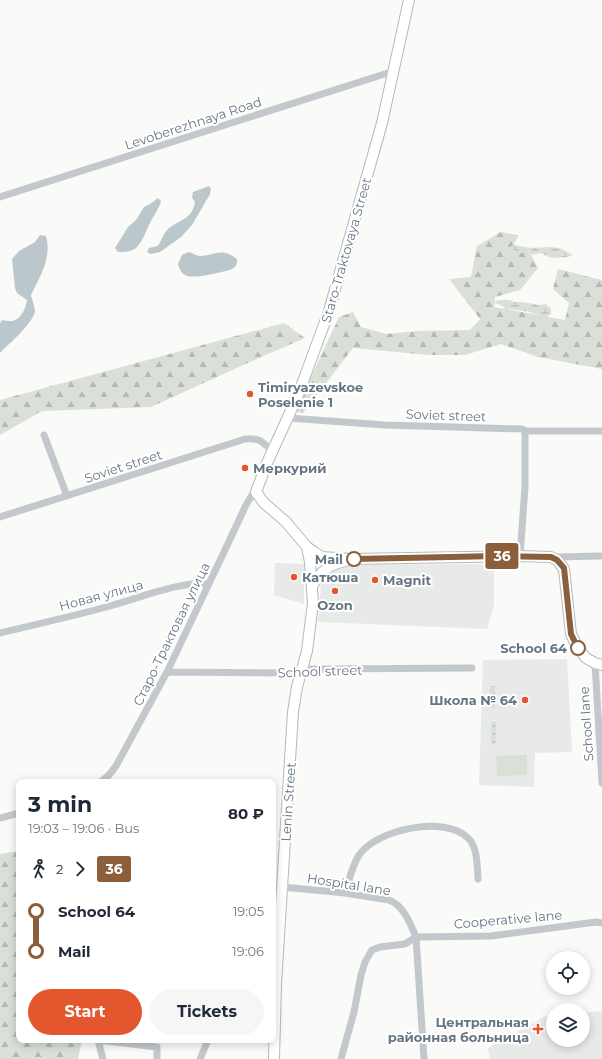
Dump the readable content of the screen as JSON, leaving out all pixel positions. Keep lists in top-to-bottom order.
{
  "streets": {
    "street": [
      "Levoberezhnaya Road",
      "Staro-Traktovaya Street",
      "Soviet street",
      "Новая улица",
      "Старо-Трактовая улица",
      "School street",
      "School lane",
      "Lenin Street",
      "Hospital lane",
      "Cooperative lane"
    ]
  },
  "crossings": [
    ["Levoberezhnaya Road", "Staro-Traktovaya Street"],
    ["Staro-Traktovaya Street", "Soviet street"],
    ["Staro-Traktovaya Street", "Старо-Трактовая улица"],
    ["Новая улица", "Старо-Трактовая улица"],
    ["Старо-Трактовая улица", "School street"],
    ["School street", "Lenin Street"],
    ["Lenin Street", "Hospital lane"],
    ["Hospital lane", "Cooperative lane"]
  ],
  "places": {
    "other": [
      "Timiryazevskoe Poselenie 1",
      "Меркурий",
      "Mail",
      "Катюша",
      "Magnit",
      "Ozon",
      "School 64",
      "Школа № 64"
    ],
    "health": ["Центральная районная больница"]
  },
  "lines": ["bus line 36"],
  "page": {
    "on_map": "36",
    "heading": ["3 min", "19:03 – 19:06 · Bus", "80 ₽"],
    "legs": ["2", "36"],
    "list": [
      {
        "name": "School 64",
        "value": "19:05"
      },
      {
        "name": "Mail",
        "value": "19:06"
      }
    ],
    "buttons": ["Start", "Tickets"]
  }
}
